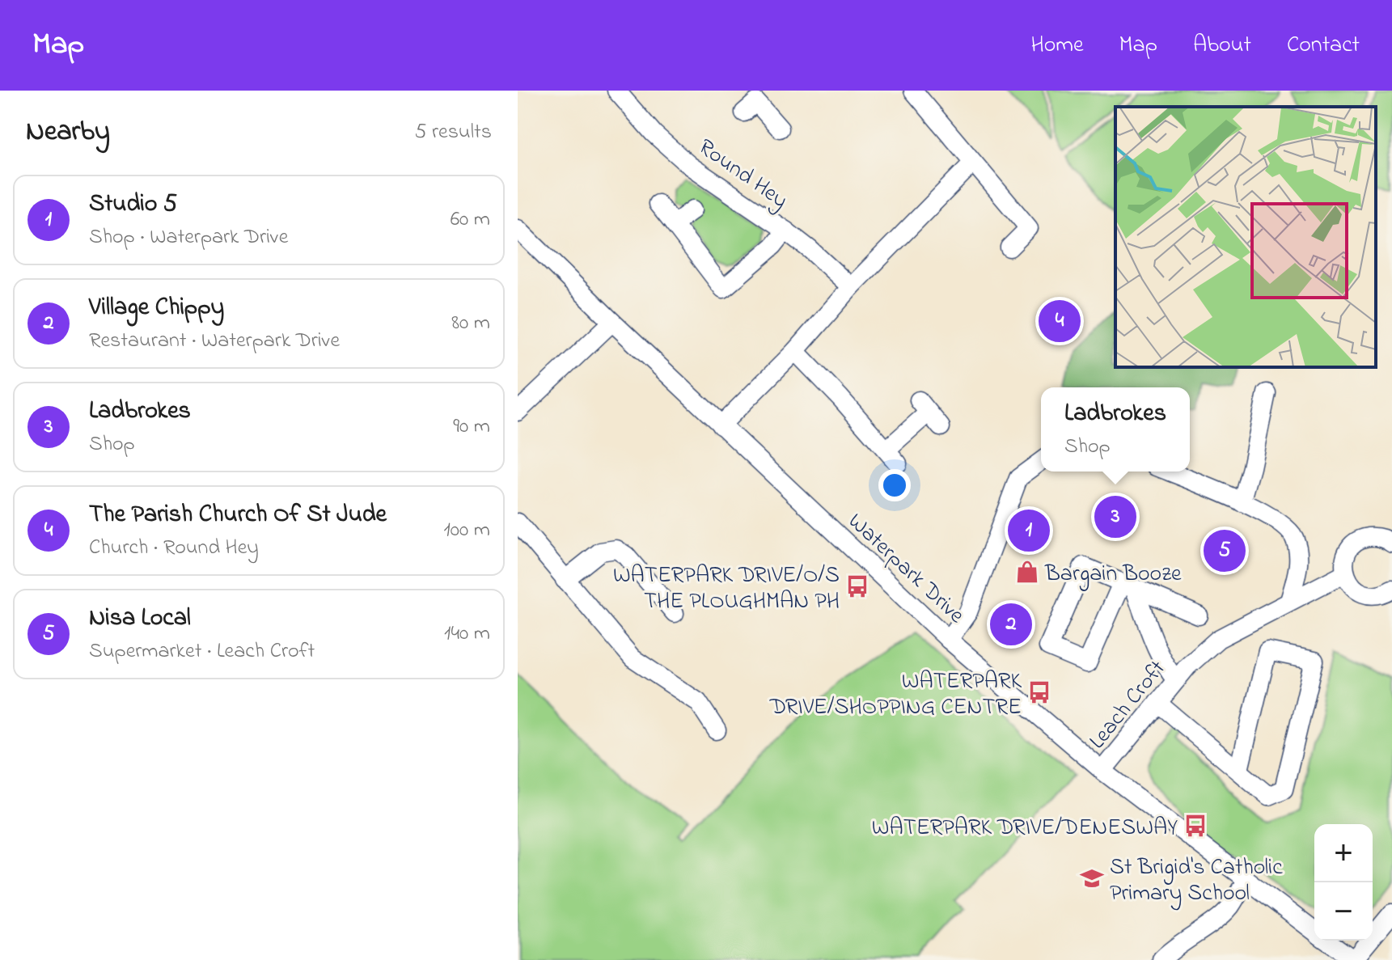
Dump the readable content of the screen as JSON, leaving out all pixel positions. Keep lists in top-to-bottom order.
{
  "streets": {
    "street": ["Round Hey", "Waterpark Drive", "Leach Croft"]
  },
  "crossings": [
    ["Waterpark Drive", "Leach Croft"]
  ],
  "places": {
    "shop": ["Bargain Booze"],
    "bus stop": ["WATERPARK DRIVE/O/S THE PLOUGHMAN PH", "WATERPARK DRIVE/SHOPPING CENTRE", "WATERPARK DRIVE/DENESWAY"],
    "school or university": ["St Brigid's Catholic Primary School"]
  },
  "page": {
    "header": "Map",
    "nav": [
      "Home",
      "Map",
      "About",
      "Contact"
    ],
    "heading": ["Nearby", "5 results"],
    "list": [
      {
        "mark": "1",
        "name": "Studio 5",
        "note": "Shop · Waterpark Drive",
        "value": "60 m"
      },
      {
        "mark": "2",
        "name": "Village Chippy",
        "note": "Restaurant · Waterpark Drive",
        "value": "80 m"
      },
      {
        "mark": "3",
        "name": "Ladbrokes",
        "note": "Shop",
        "value": "90 m"
      },
      {
        "mark": "4",
        "name": "The Parish Church Of St Jude",
        "note": "Church · Round Hey",
        "value": "100 m"
      },
      {
        "mark": "5",
        "name": "Nisa Local",
        "note": "Supermarket · Leach Croft",
        "value": "140 m"
      }
    ],
    "pins": [
      "4",
      "3",
      "1",
      "5",
      "2"
    ],
    "popup": ["Ladbrokes", "Shop"],
    "map_buttons": ["+", "−"]
  }
}
